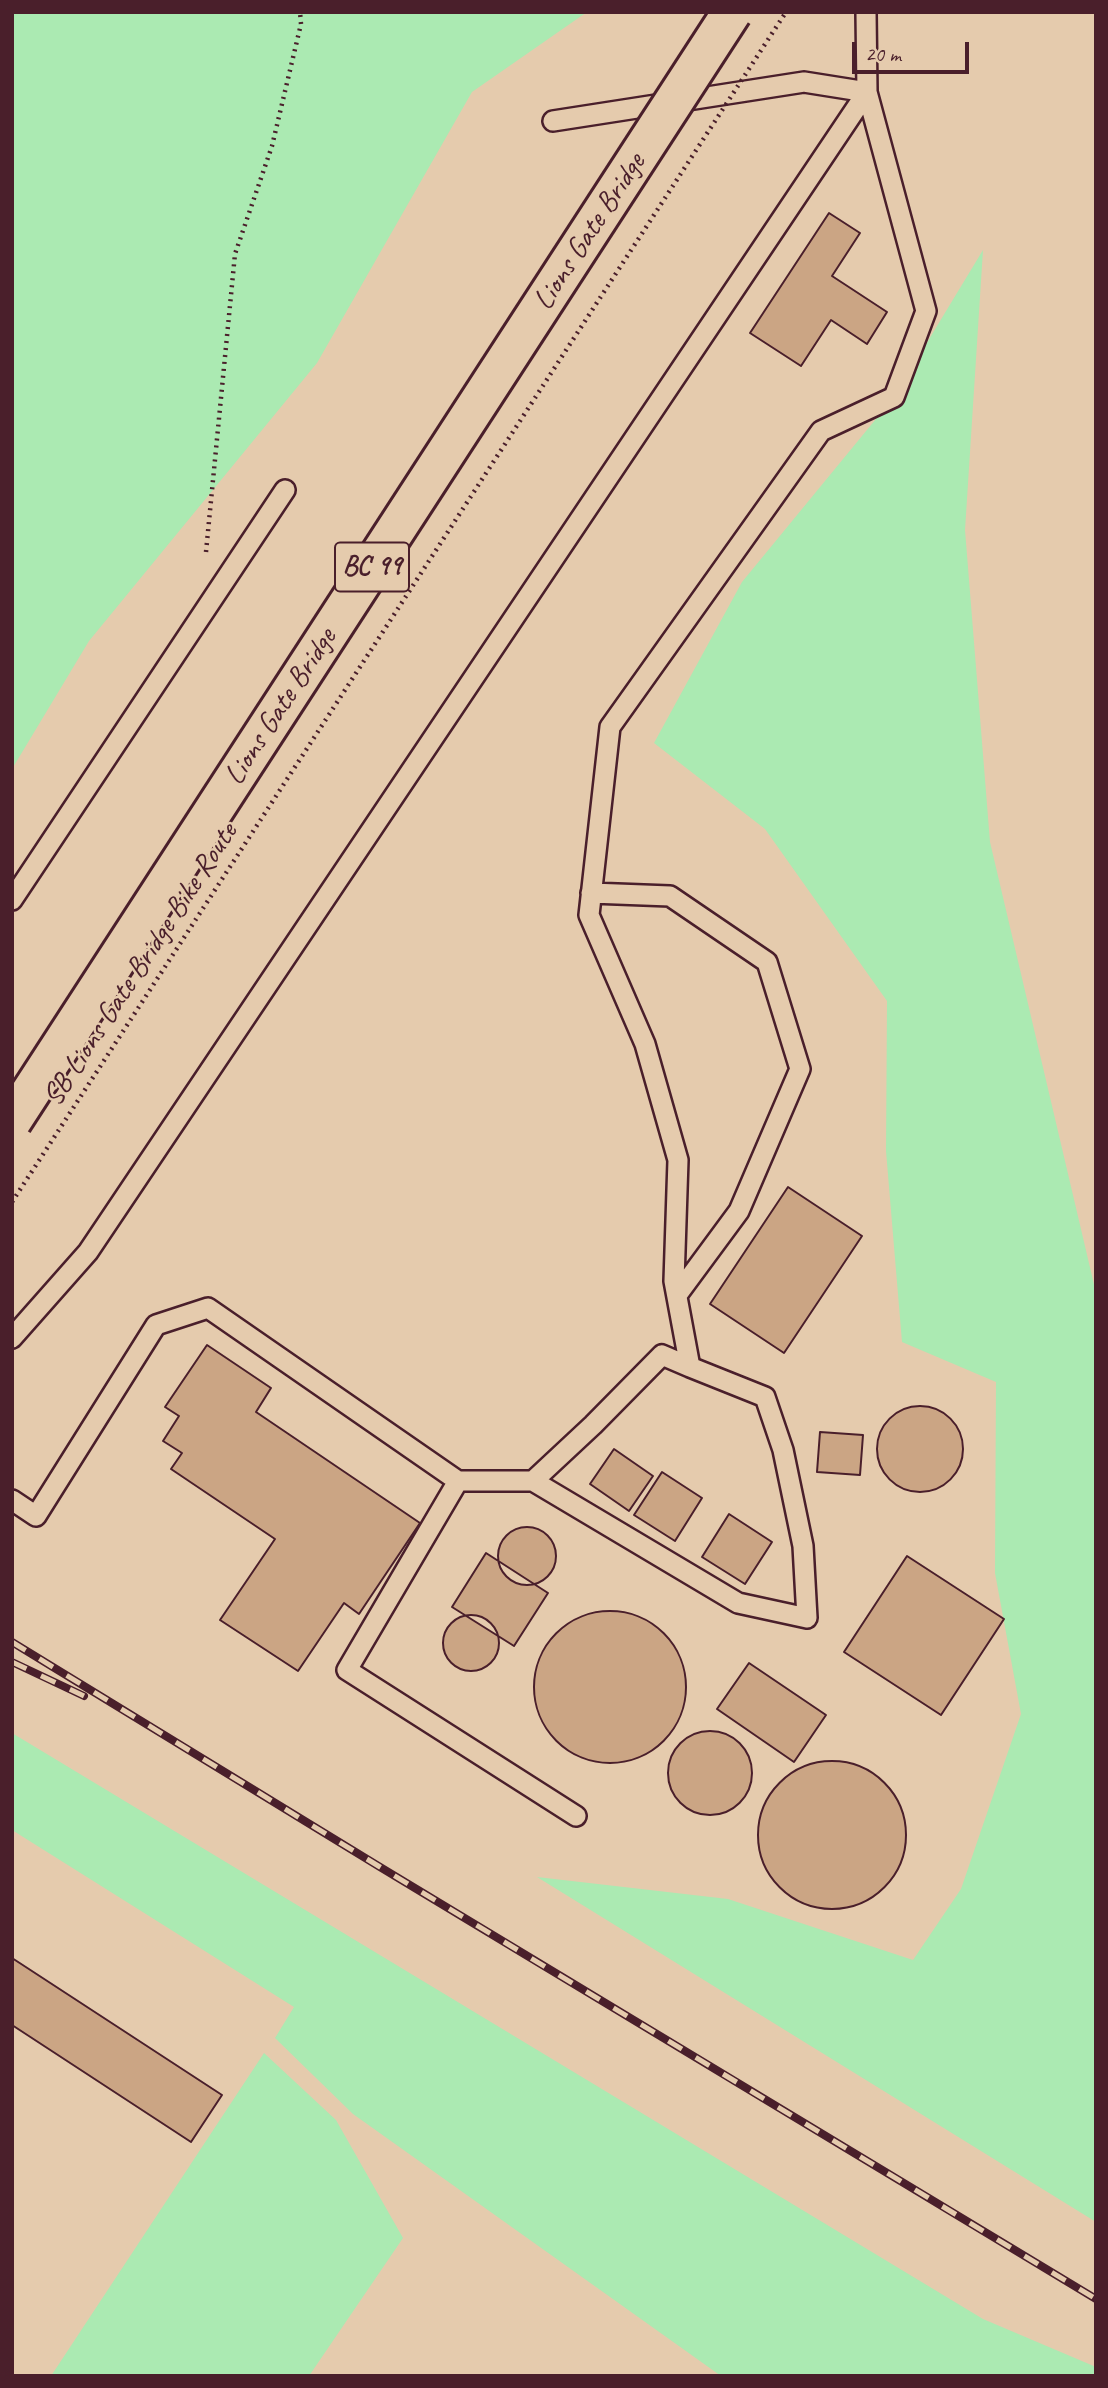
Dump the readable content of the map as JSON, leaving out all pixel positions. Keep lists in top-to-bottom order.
{
  "streets": {
    "highway": ["Lions Gate Bridge", "BC 99"],
    "path": ["SB Lions Gate Bridge Bike Route"]
  },
  "scale_bar": "20 m"
}
